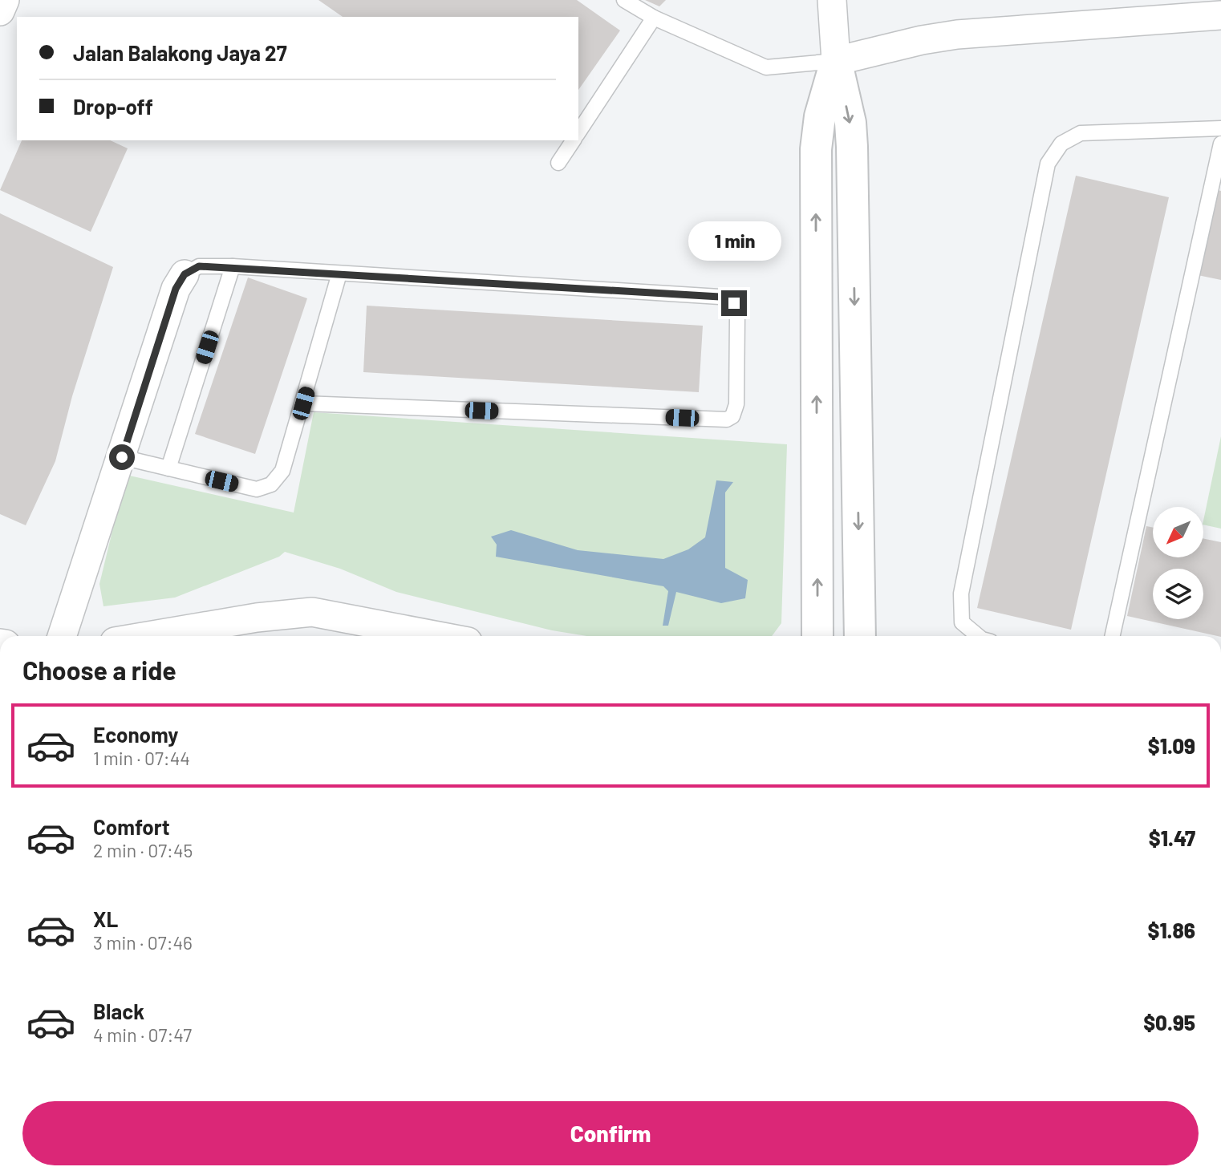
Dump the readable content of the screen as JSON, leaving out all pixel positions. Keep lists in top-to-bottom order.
{
  "north": "bottom left",
  "page": {
    "banner": ["Jalan Balakong Jaya 27", "Drop-off"],
    "bubble": "1 min",
    "heading": "Choose a ride",
    "list": [
      {
        "name": "Economy",
        "note": "1 min · 07:44",
        "value": "$1.09"
      },
      {
        "name": "Comfort",
        "note": "2 min · 07:45",
        "value": "$1.47"
      },
      {
        "name": "XL",
        "note": "3 min · 07:46",
        "value": "$1.86"
      },
      {
        "name": "Black",
        "note": "4 min · 07:47",
        "value": "$0.95"
      }
    ],
    "buttons": "Confirm"
  }
}
